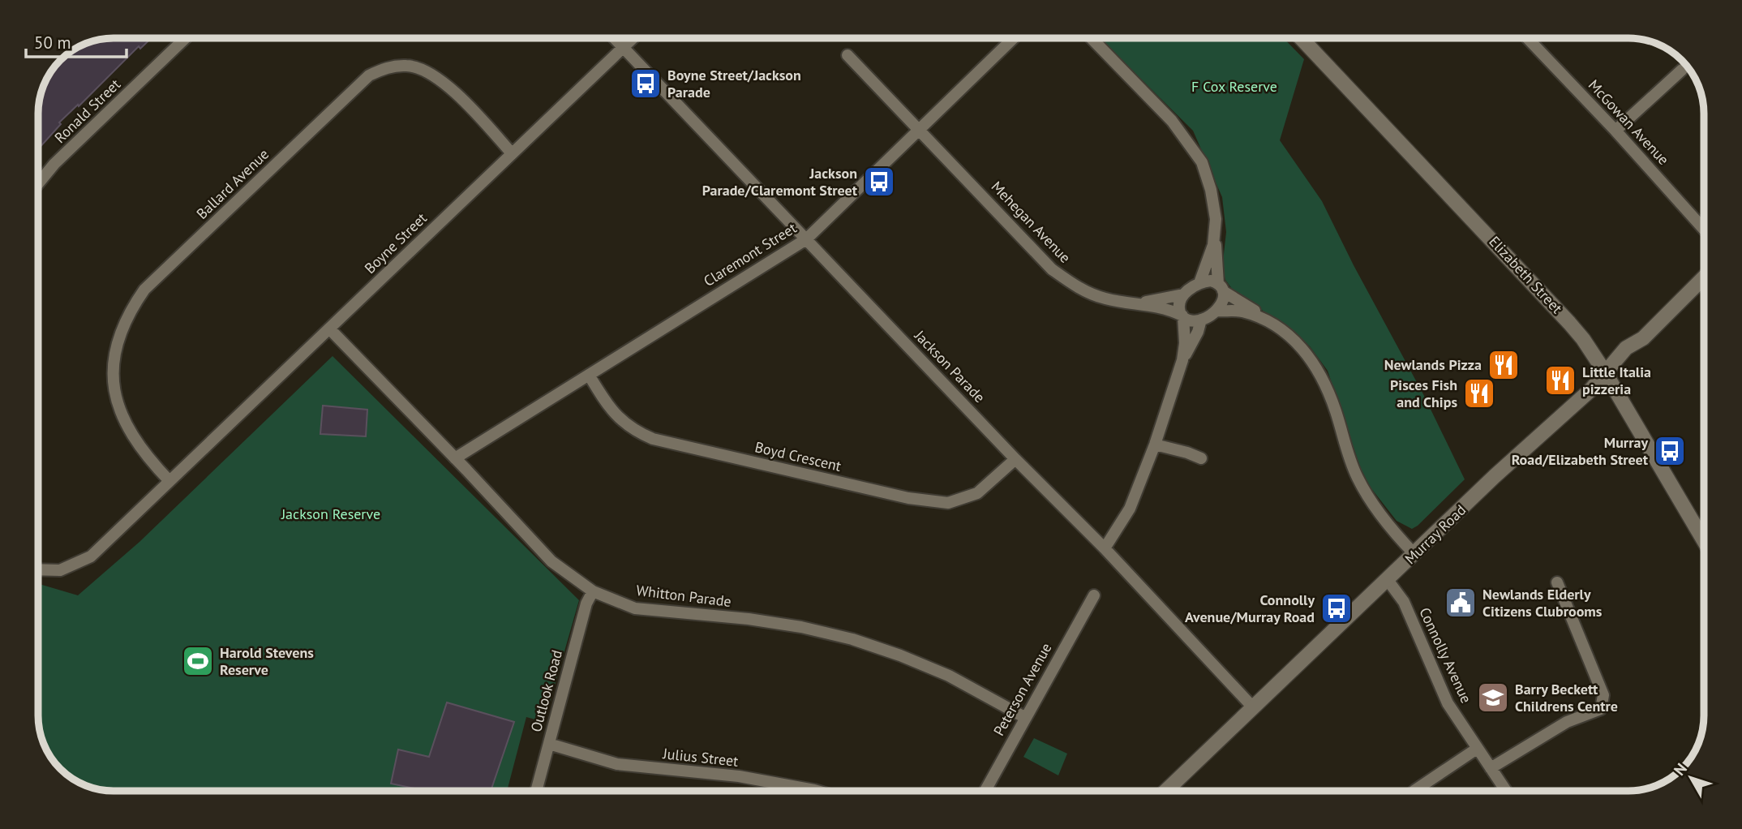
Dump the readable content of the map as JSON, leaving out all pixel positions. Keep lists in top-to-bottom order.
{
  "streets": {
    "main road": ["Elizabeth Street", "Murray Road"],
    "street": [
      "Ronald Street",
      "McGowan Avenue",
      "Ballard Avenue",
      "Mehegan Avenue",
      "Boyne Street",
      "Claremont Street",
      "Jackson Parade",
      "Boyd Crescent",
      "Whitton Parade",
      "Connolly Avenue",
      "Peterson Avenue",
      "Outlook Road",
      "Julius Street"
    ]
  },
  "crossings": [
    ["Ballard Avenue", "Boyne Street"],
    ["Mehegan Avenue", "Claremont Street"],
    ["Boyne Street", "Jackson Parade"],
    ["Boyne Street", "Whitton Parade"],
    ["Claremont Street", "Jackson Parade"],
    ["Claremont Street", "Boyd Crescent"],
    ["Claremont Street", "Whitton Parade"],
    ["Elizabeth Street", "Murray Road"],
    ["Jackson Parade", "Boyd Crescent"],
    ["Jackson Parade", "Murray Road"],
    ["Murray Road", "Connolly Avenue"],
    ["Whitton Parade", "Peterson Avenue"],
    ["Whitton Parade", "Outlook Road"],
    ["Outlook Road", "Julius Street"]
  ],
  "parks": ["F Cox Reserve", "Jackson Reserve"],
  "places": {
    "bus stop": [
      "Boyne Street/Jackson Parade",
      "Jackson Parade/Claremont Street",
      "Murray Road/Elizabeth Street",
      "Connolly Avenue/Murray Road"
    ],
    "restaurant": ["Newlands Pizza", "Little Italia pizzeria", "Pisces Fish and Chips"],
    "public building": ["Newlands Elderly Citizens Clubrooms"],
    "sports": ["Harold Stevens Reserve"],
    "school or university": ["Barry Beckett Childrens Centre"]
  },
  "scale_bar": "50 m",
  "north": "top left"
}
